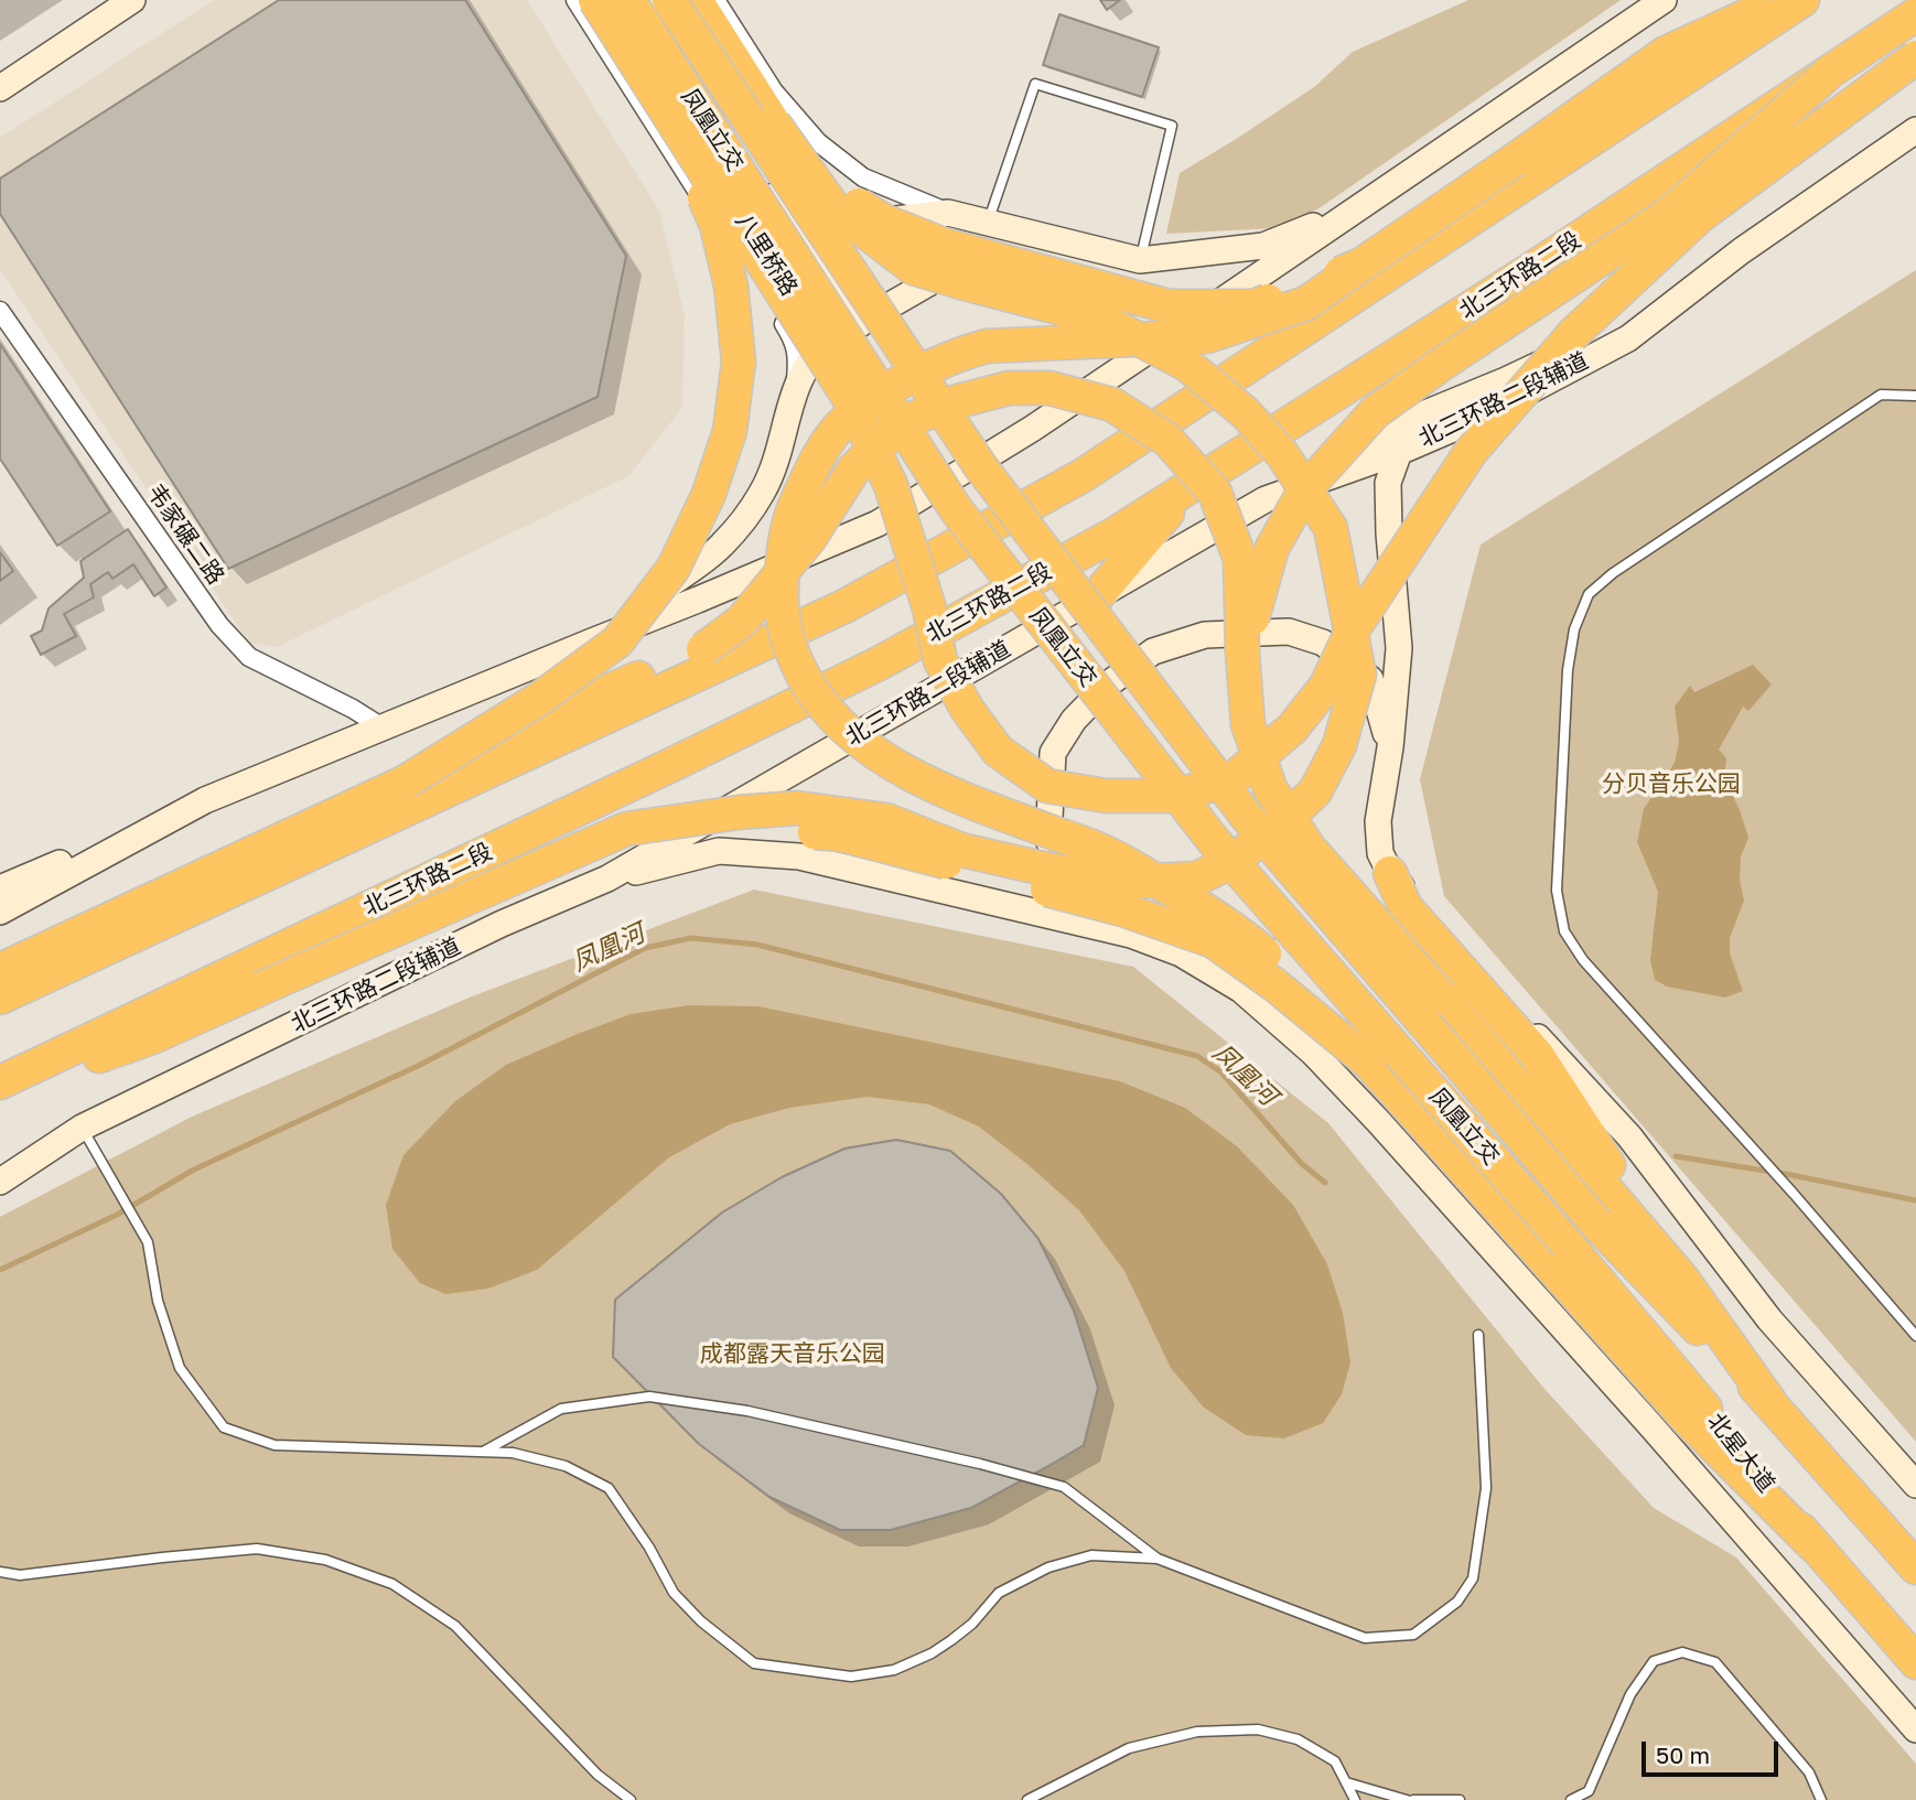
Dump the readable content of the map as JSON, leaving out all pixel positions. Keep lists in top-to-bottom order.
{
  "streets": {
    "highway": ["凤凰立交", "北三环路二段", "北星大道"],
    "main road": ["北三环路二段辅道"],
    "street": ["八里桥路", "韦家碾二路"]
  },
  "crossings": [
    ["凤凰立交", "北星大道"]
  ],
  "water": ["凤凰河"],
  "parks": ["分贝音乐公园", "成都露天音乐公园"],
  "scale_bar": "50 m"
}
